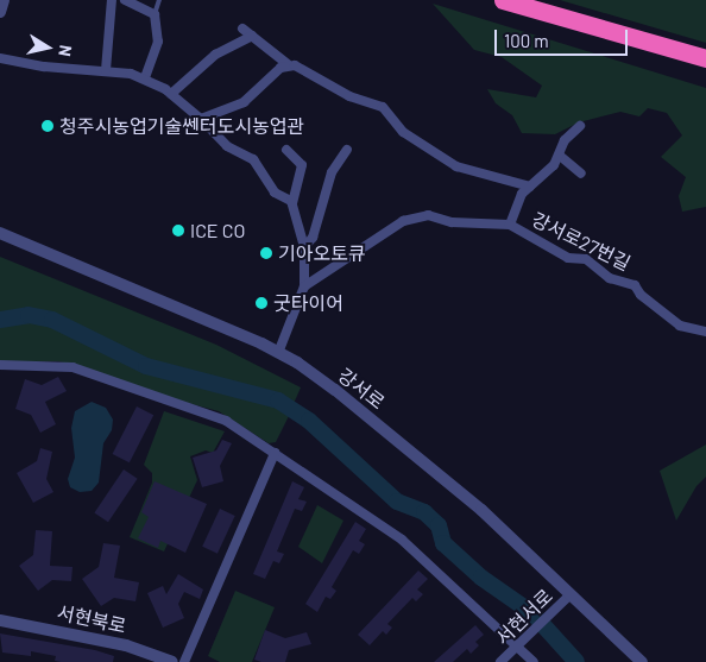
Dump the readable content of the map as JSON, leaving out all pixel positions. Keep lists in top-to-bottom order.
{
  "streets": {
    "street": [
      "강서로27번길",
      "강서로",
      "서현서로",
      "서현북로"
    ]
  },
  "crossings": [
    ["강서로", "서현서로"]
  ],
  "places": [
    "청주시농업기술쎈터도시농업관",
    "ICE CO",
    "기아오토큐",
    "굿타이어"
  ],
  "scale_bar": "100 m",
  "north": "right"
}
